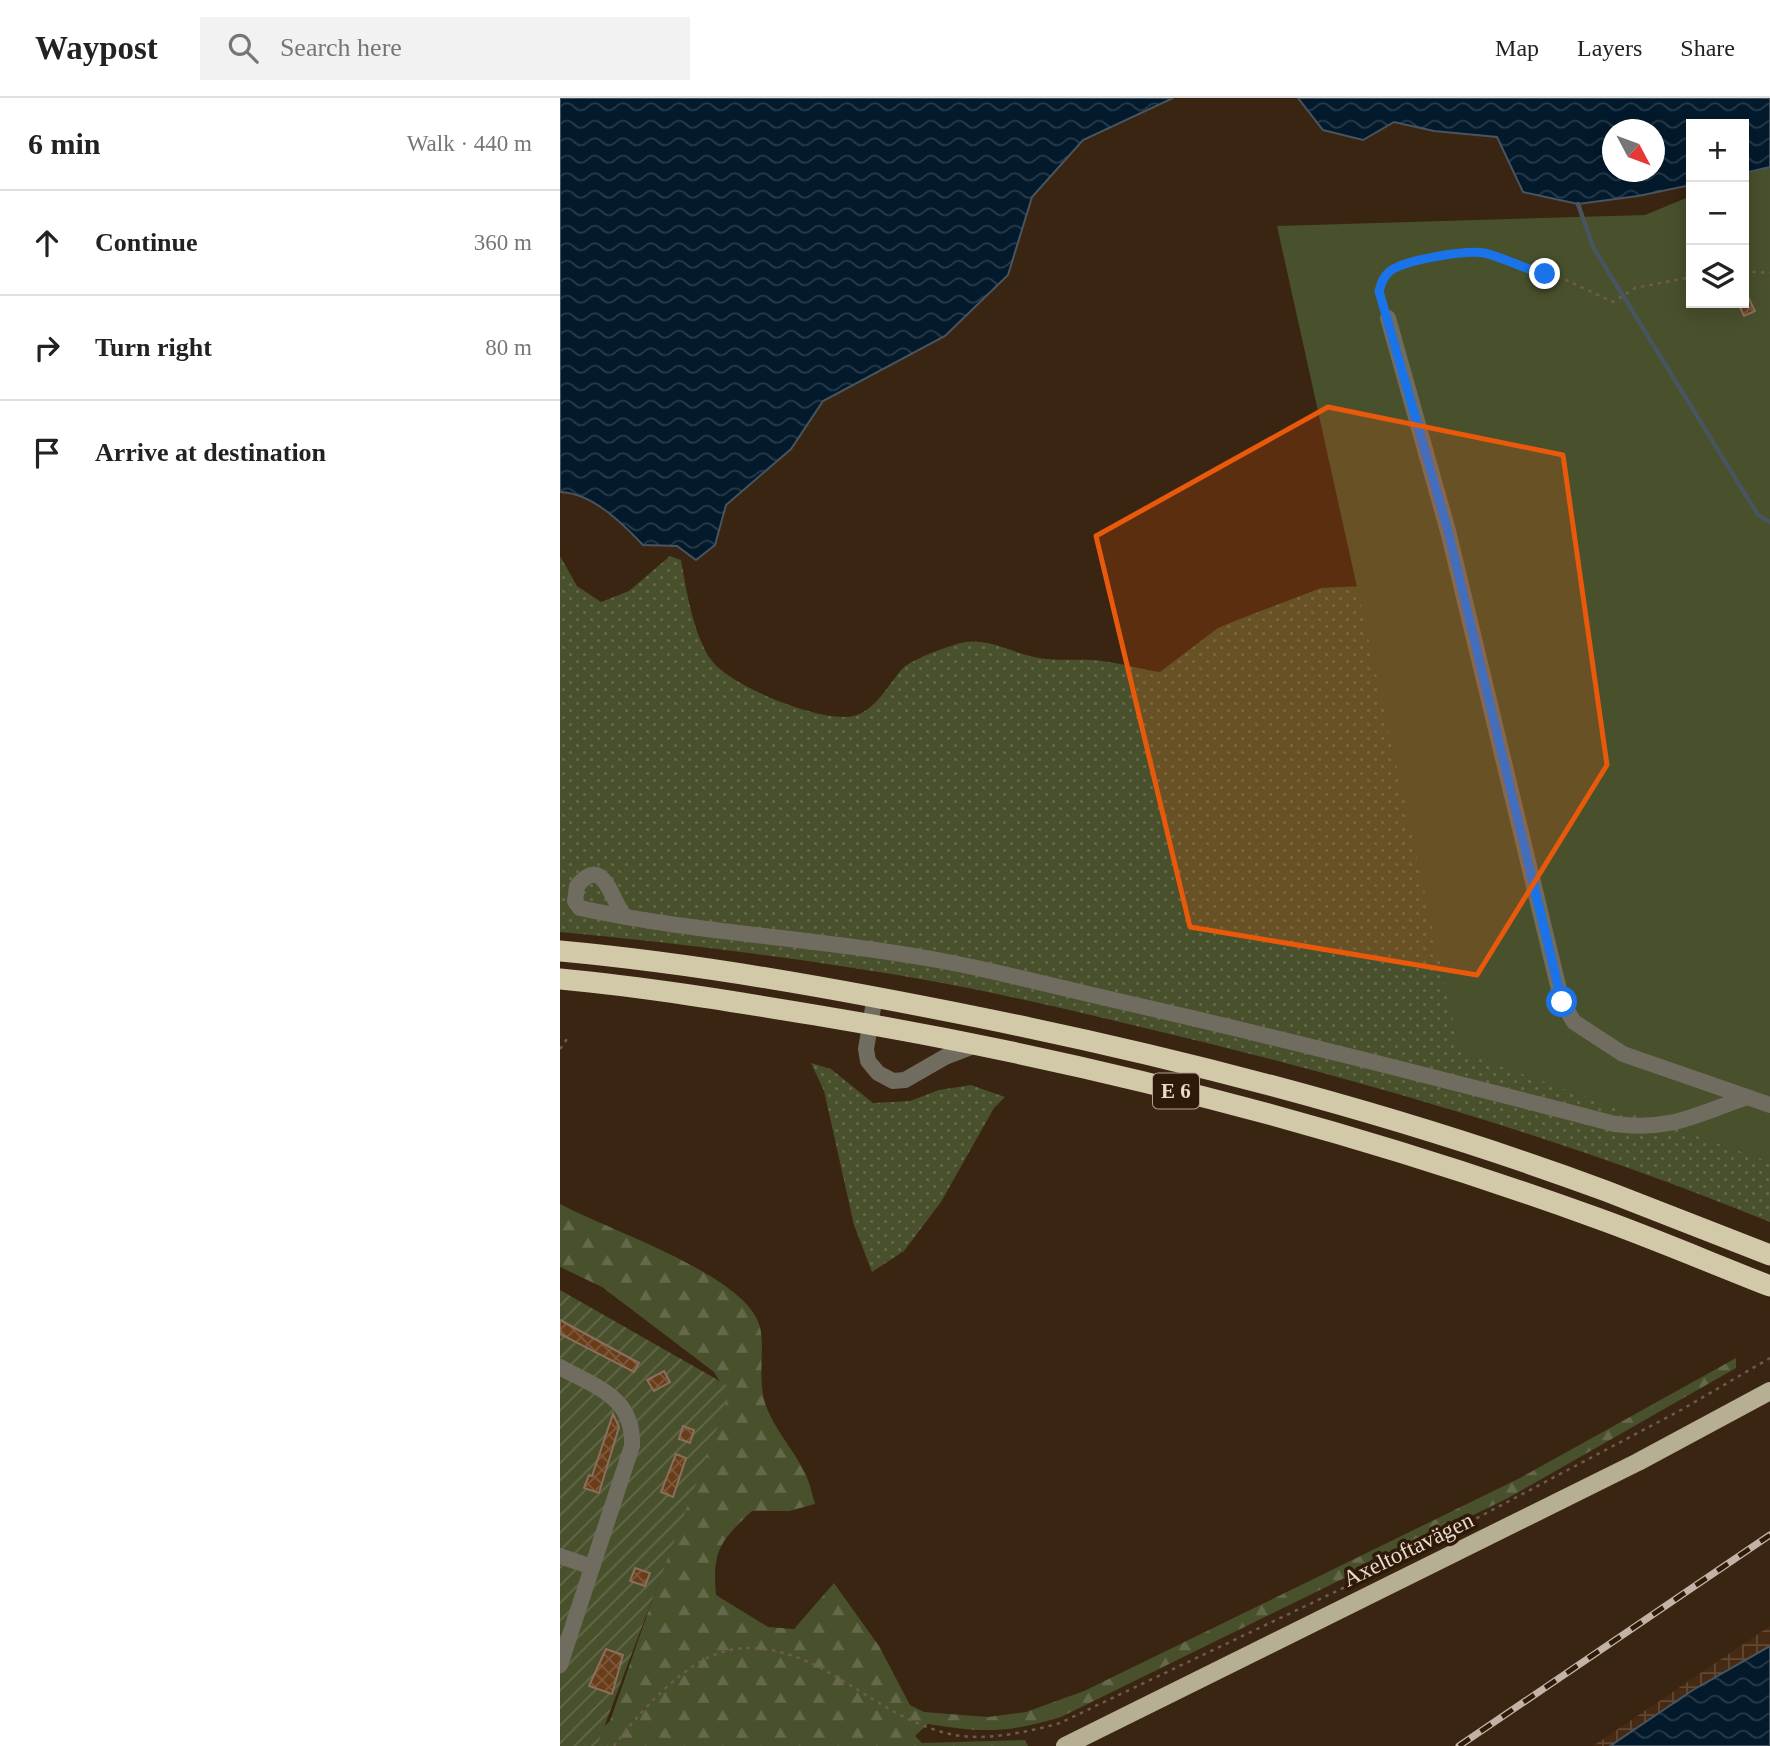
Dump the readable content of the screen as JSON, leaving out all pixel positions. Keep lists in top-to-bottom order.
{
  "streets": {
    "highway": ["E 6"],
    "main road": ["Axeltoftavägen"]
  },
  "north": "bottom right",
  "page": {
    "header": "Waypost",
    "search": "Search here",
    "nav": ["Map", "Layers", "Share"],
    "heading": ["6 min", "Walk · 440 m"],
    "map_buttons": ["+", "−"],
    "list": [
      ["Continue", "360 m"],
      ["Turn right", "80 m"],
      "Arrive at destination"
    ]
  }
}
